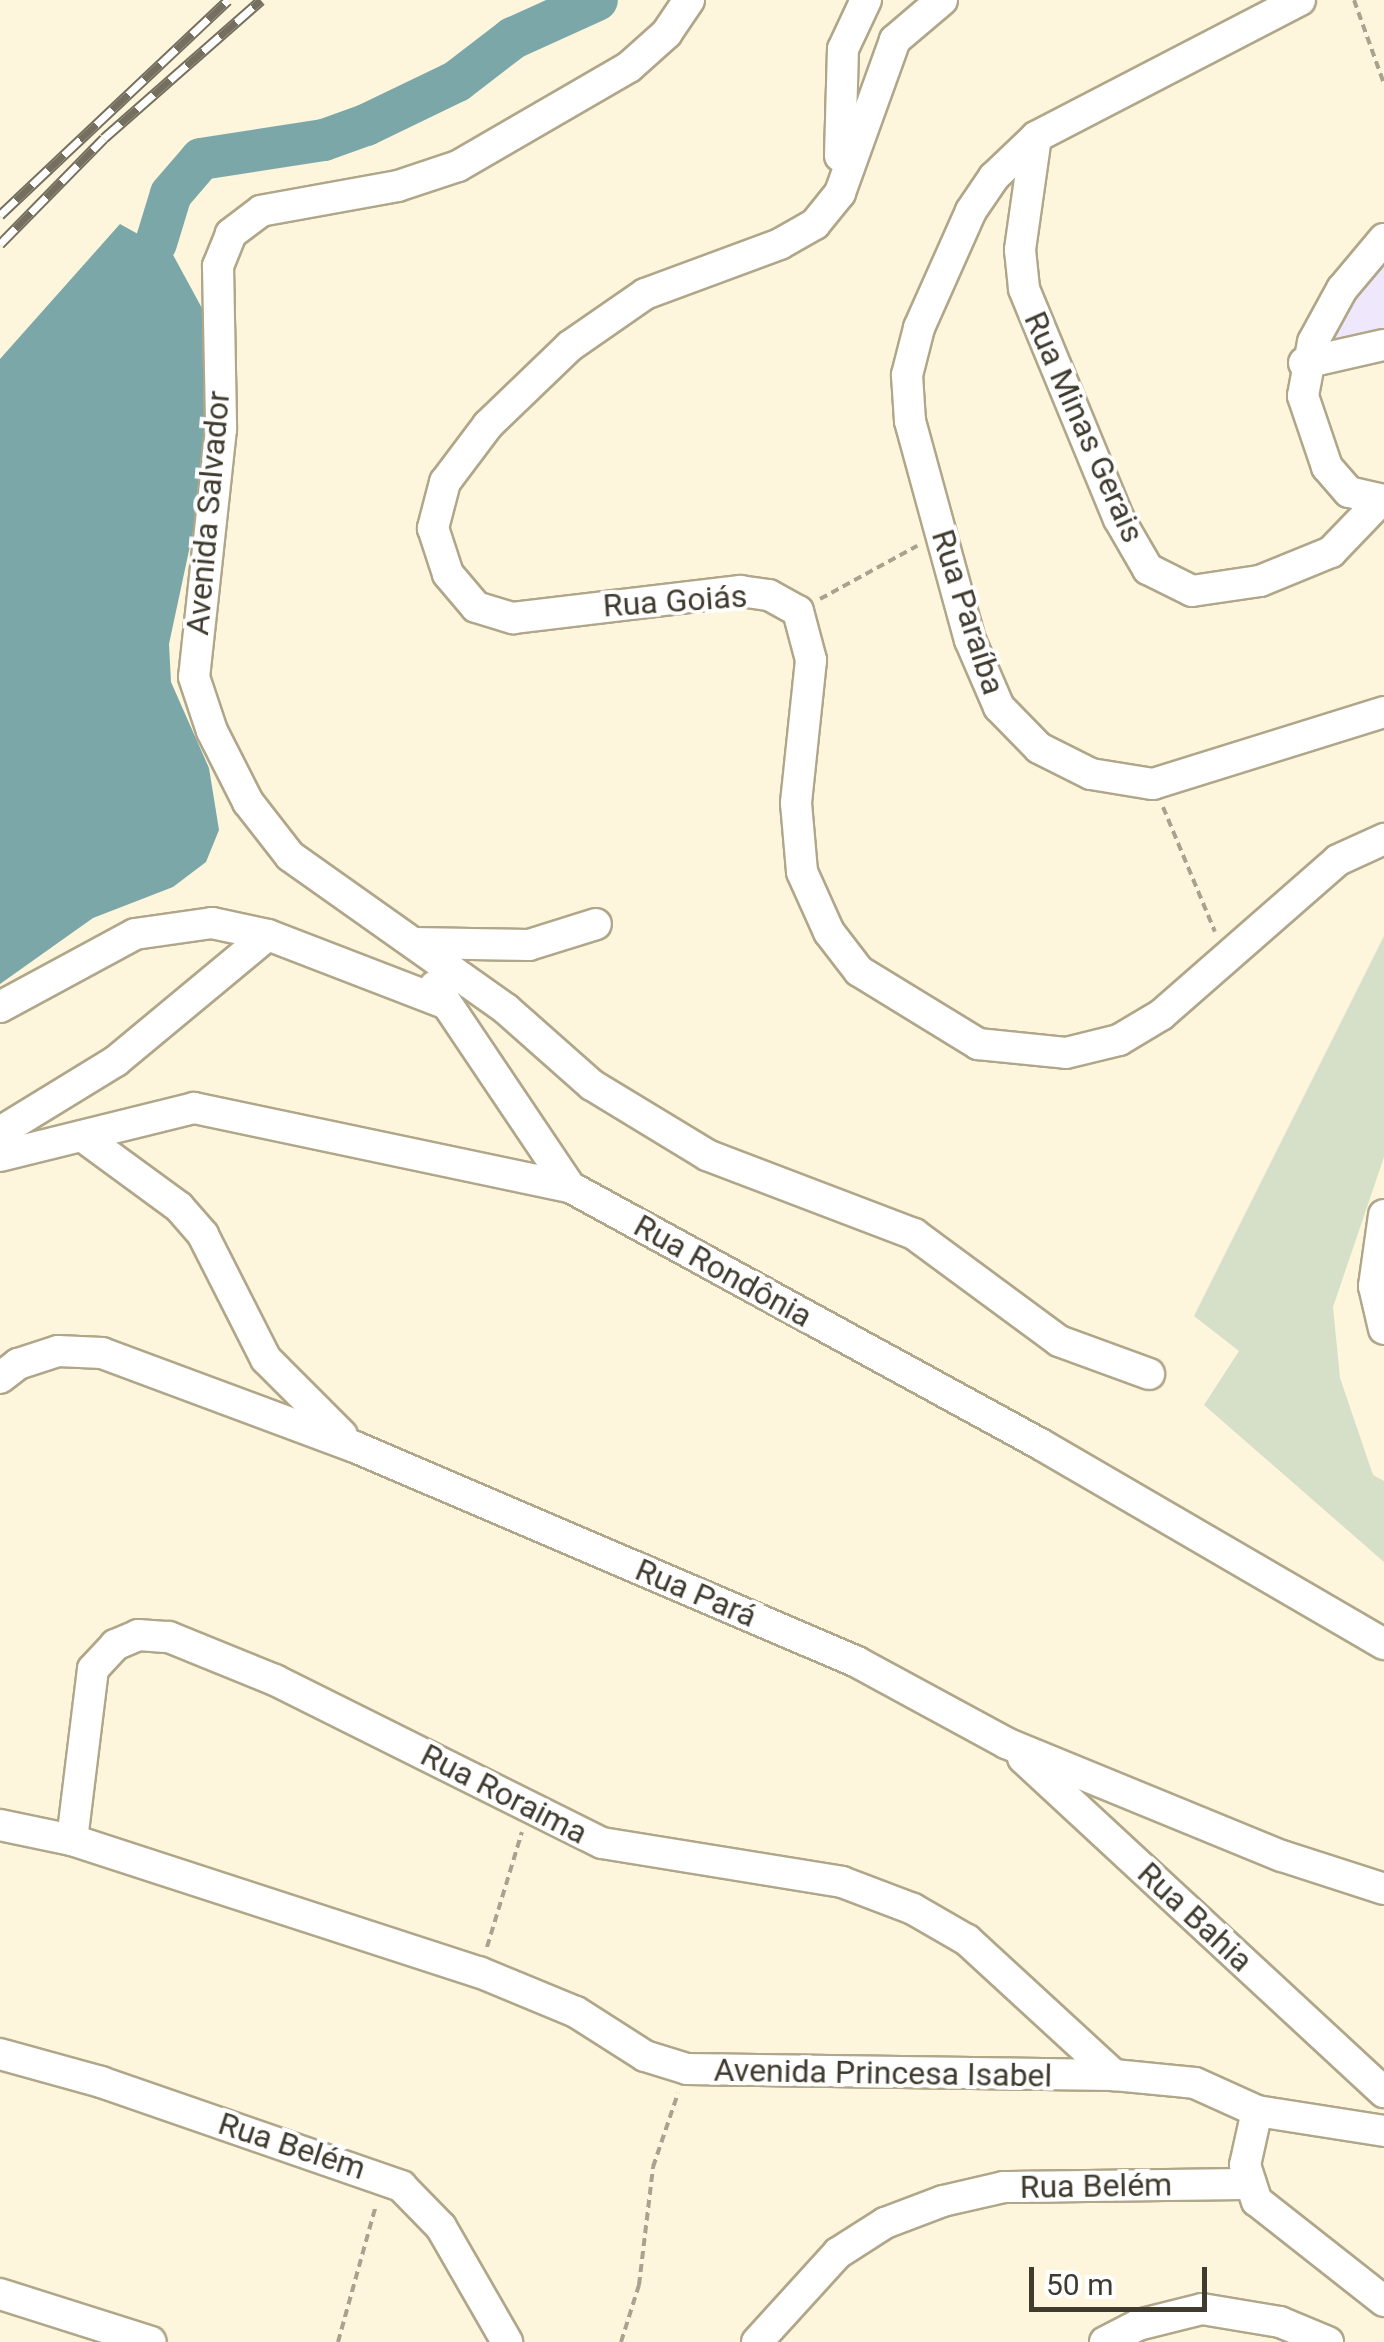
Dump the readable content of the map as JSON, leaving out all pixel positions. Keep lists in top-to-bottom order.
{
  "streets": {
    "street": [
      "Rua Minas Gerais",
      "Avenida Salvador",
      "Rua Goiás",
      "Rua Paraíba",
      "Rua Rondônia",
      "Rua Pará",
      "Rua Roraima",
      "Rua Bahia",
      "Avenida Princesa Isabel",
      "Rua Belém"
    ]
  },
  "crossings": [
    ["Rua Minas Gerais", "Rua Paraíba"],
    ["Avenida Salvador", "Rua Rondônia"],
    ["Rua Pará", "Rua Bahia"],
    ["Rua Roraima", "Avenida Princesa Isabel"]
  ],
  "scale_bar": "50 m"
}
